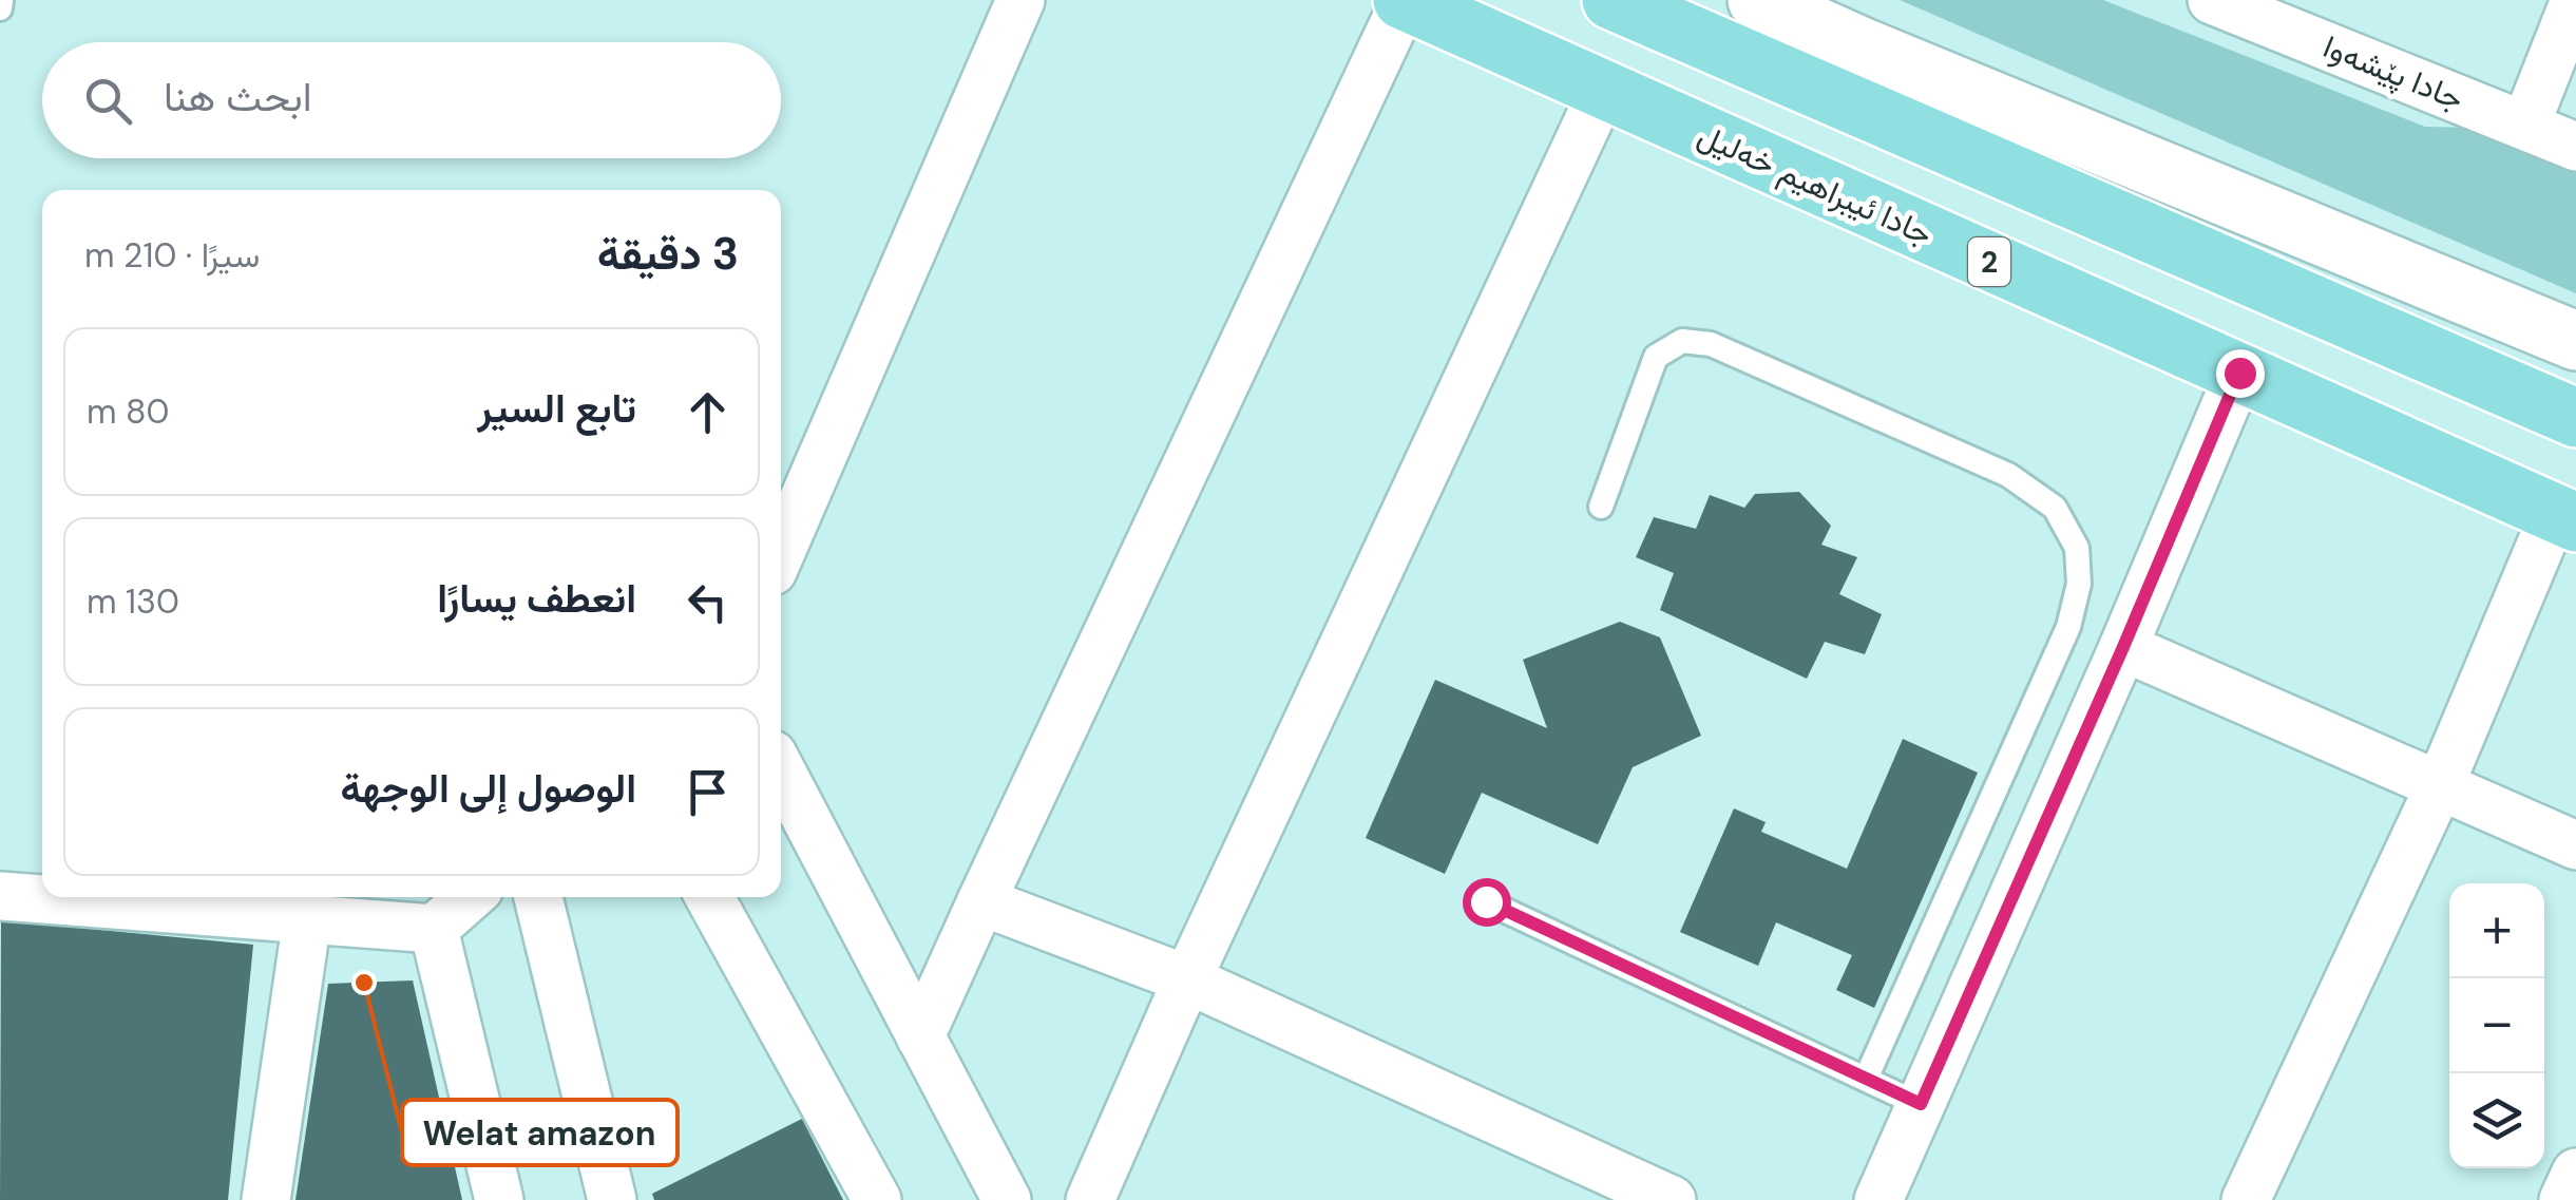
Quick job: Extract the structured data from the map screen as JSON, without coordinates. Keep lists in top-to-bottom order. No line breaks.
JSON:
{"streets":{"highway":["جادا ئیبراهیم خەلیل","2"],"street":["جادا پێشەوا"]},"places":["Welat amazon"],"page":{"search":"ابحث هنا","heading":["3 دقيقة","سيرًا · 210 m"],"list":[["تابع السير","80 m"],["انعطف يسارًا","130 m"],"الوصول إلى الوجهة"],"map_buttons":["+","−"]}}
